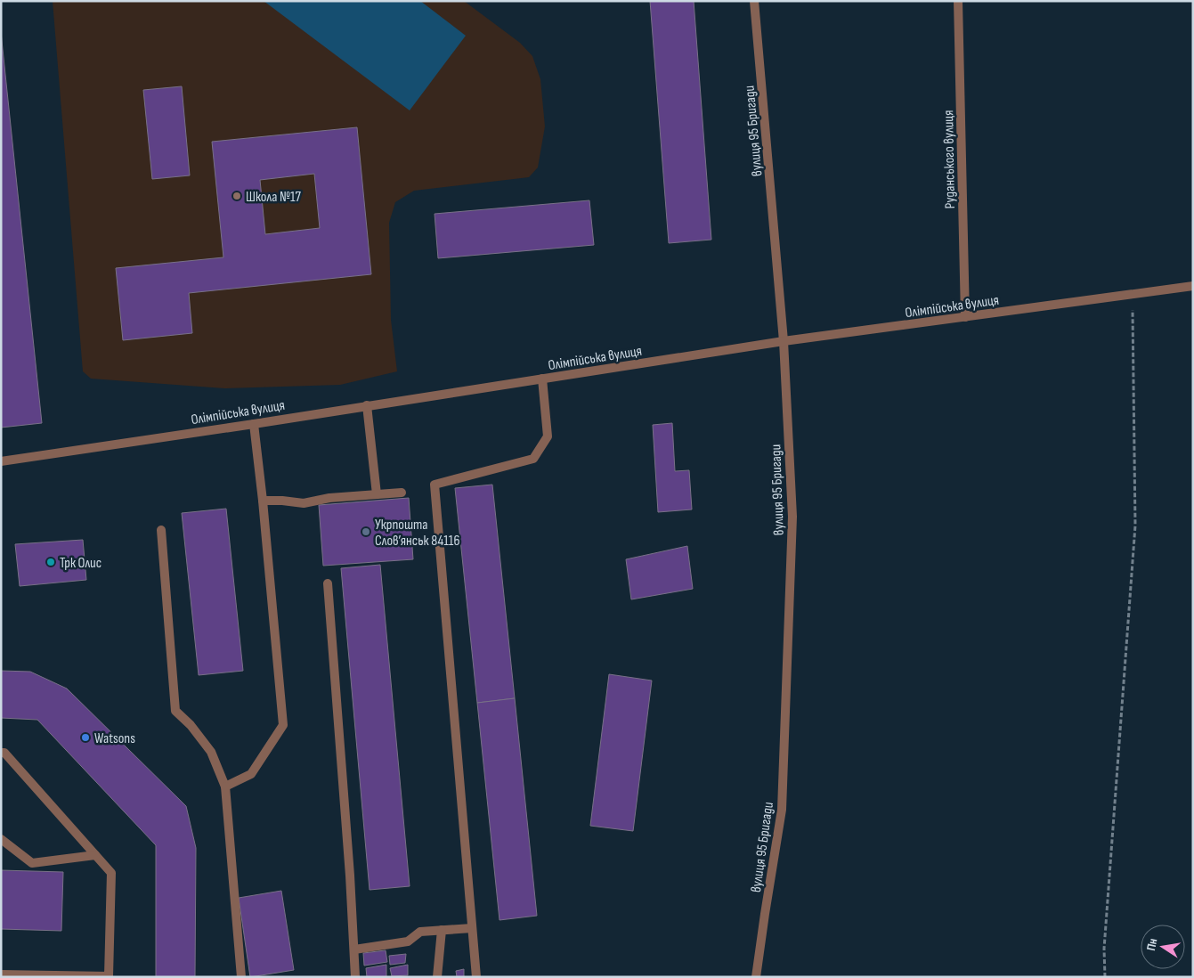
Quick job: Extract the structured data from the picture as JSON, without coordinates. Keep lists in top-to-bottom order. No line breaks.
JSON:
{"streets":{"street":["вулиця 95 Бригади","Руданського вулиця","Олімпійська вулиця"]},"crossings":[["вулиця 95 Бригади","Олімпійська вулиця"],["Руданського вулиця","Олімпійська вулиця"]],"places":["Школа №17","Укрпошта Слов’янськ 84116","Трк Олис","Watsons"],"north":"left"}
